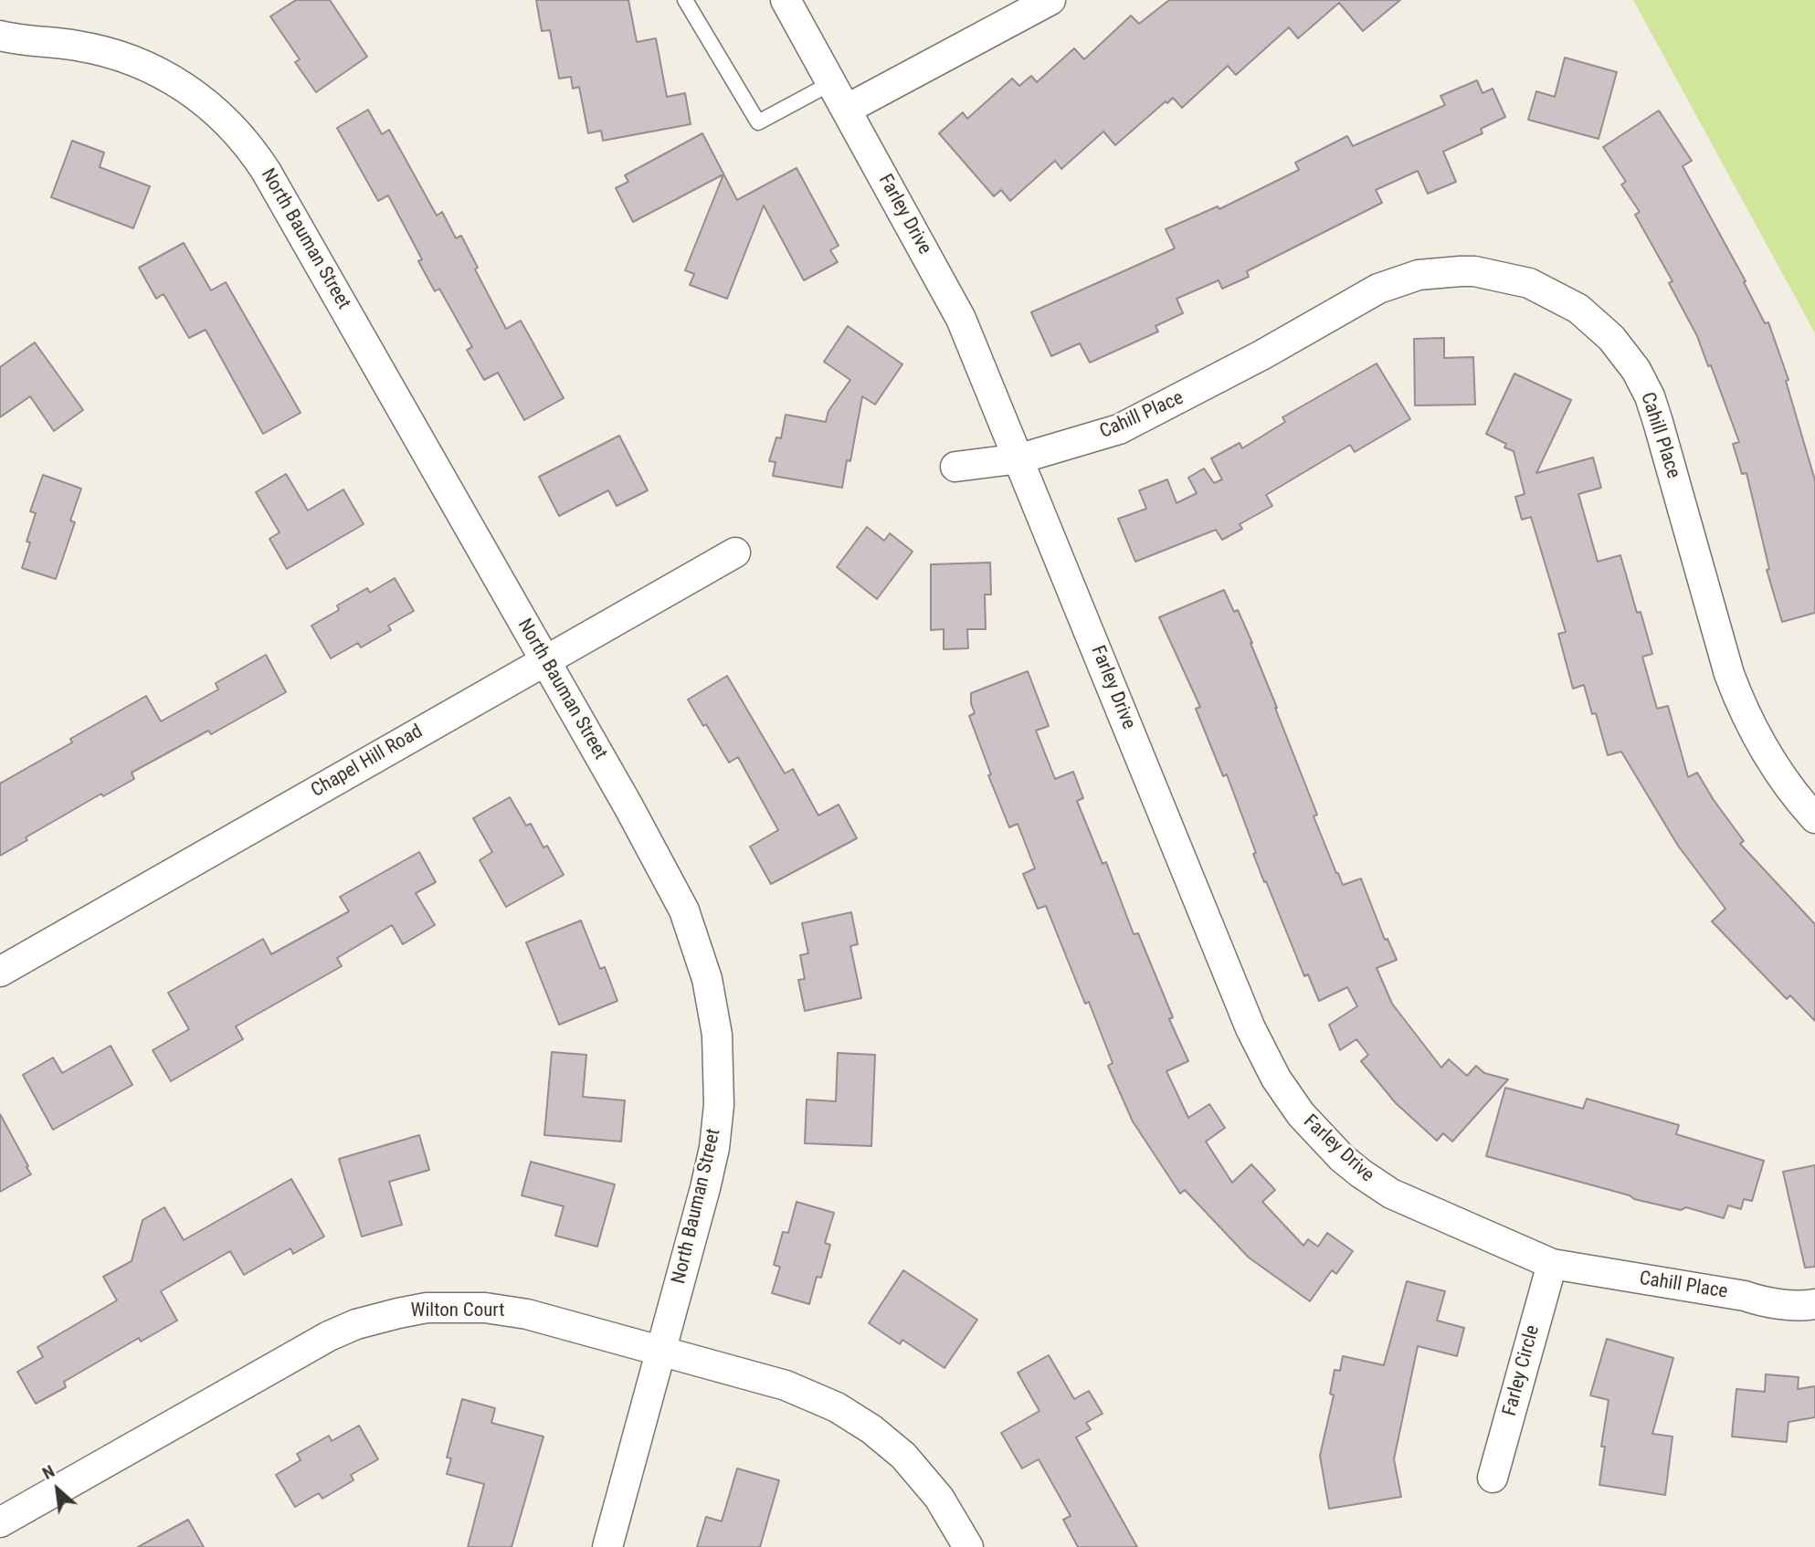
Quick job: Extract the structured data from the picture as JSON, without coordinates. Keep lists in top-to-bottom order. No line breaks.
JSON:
{"streets":{"street":["Farley Drive","North Bauman Street","Cahill Place","Chapel Hill Road","Wilton Court","Farley Circle"]},"crossings":[["Farley Drive","Cahill Place"],["Farley Drive","Farley Circle"],["North Bauman Street","Chapel Hill Road"],["North Bauman Street","Wilton Court"],["Cahill Place","Farley Circle"]],"north":"top left"}
